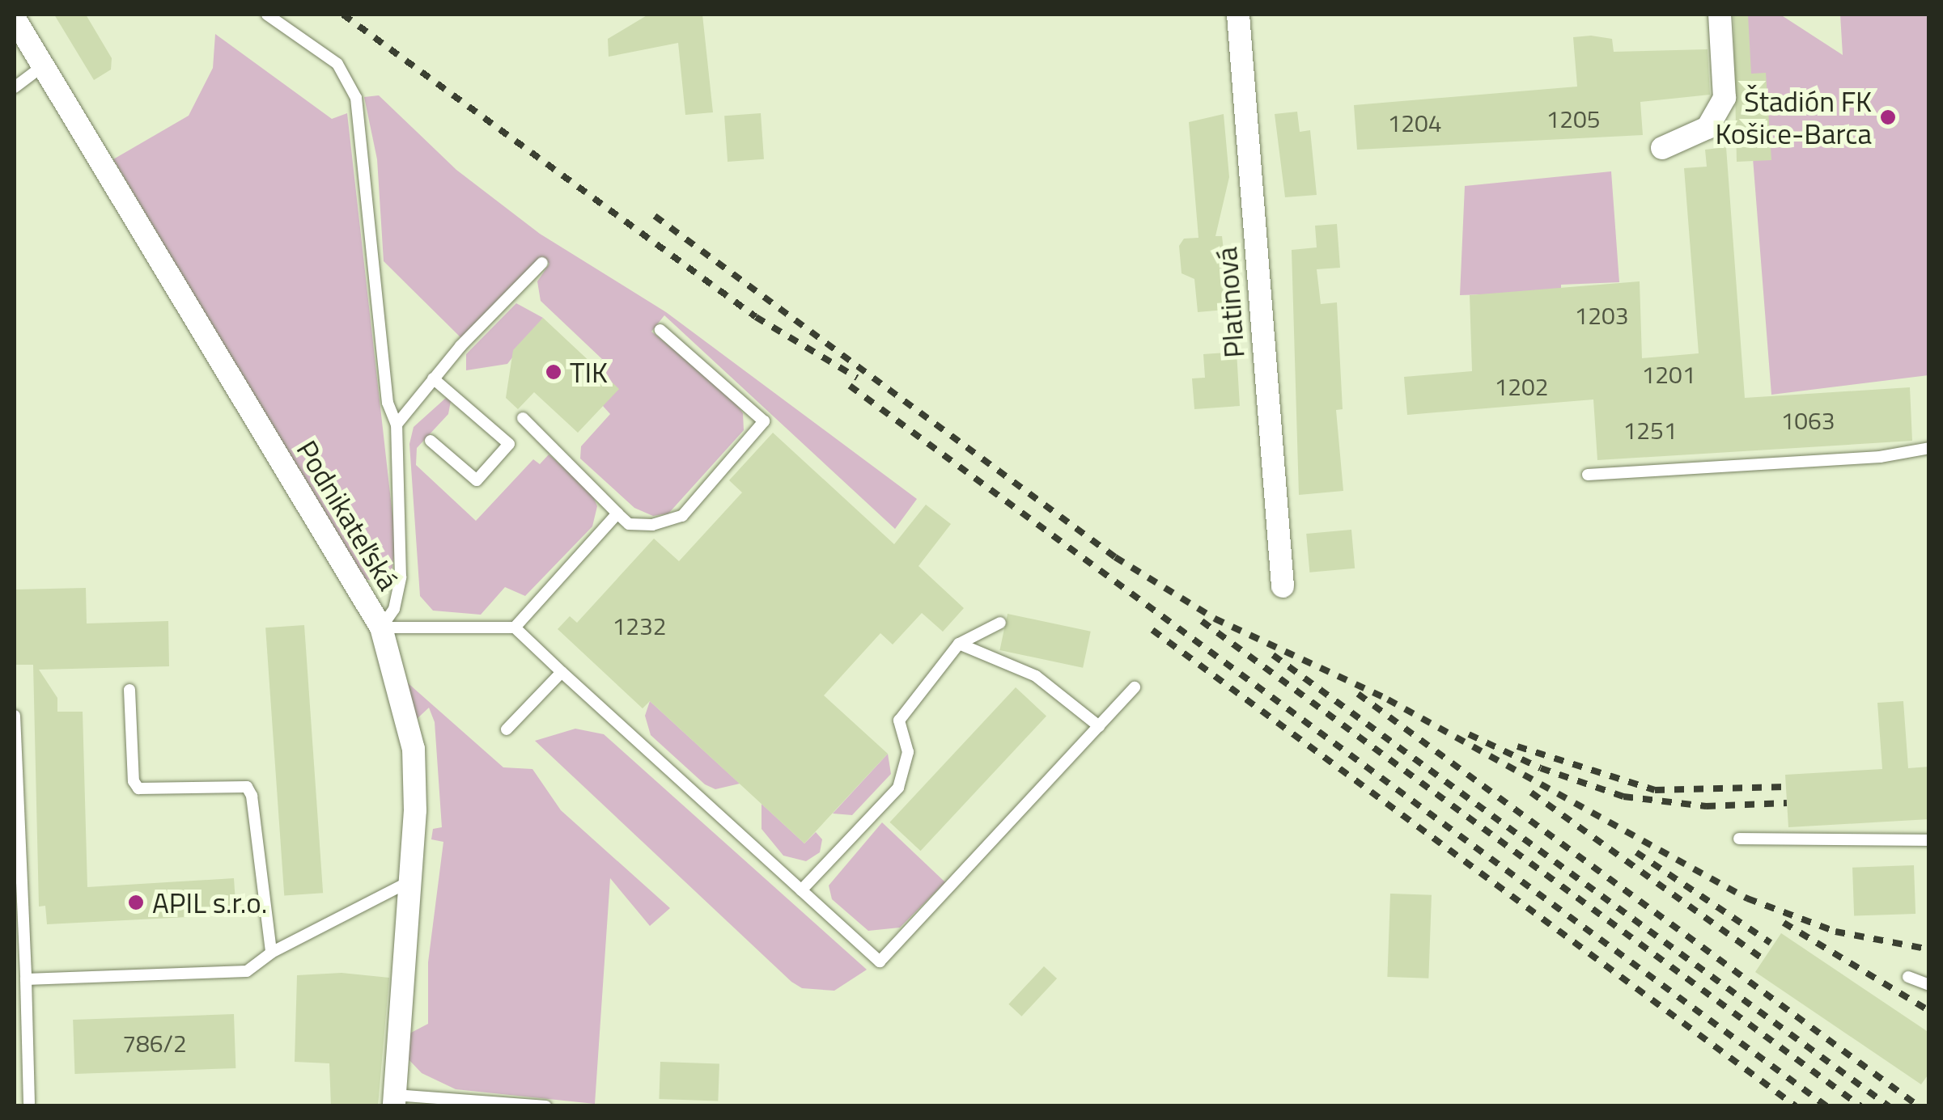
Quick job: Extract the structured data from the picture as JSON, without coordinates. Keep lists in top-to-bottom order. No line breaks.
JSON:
{"streets":{"street":["Platinová","Podnikateľská"]},"places":["Štadión FK Košice-Barca","TIK","APIL s.r.o."],"house_numbers":["1205","1204","1203","1201","1202","1063","1251","1232","786/2"]}
